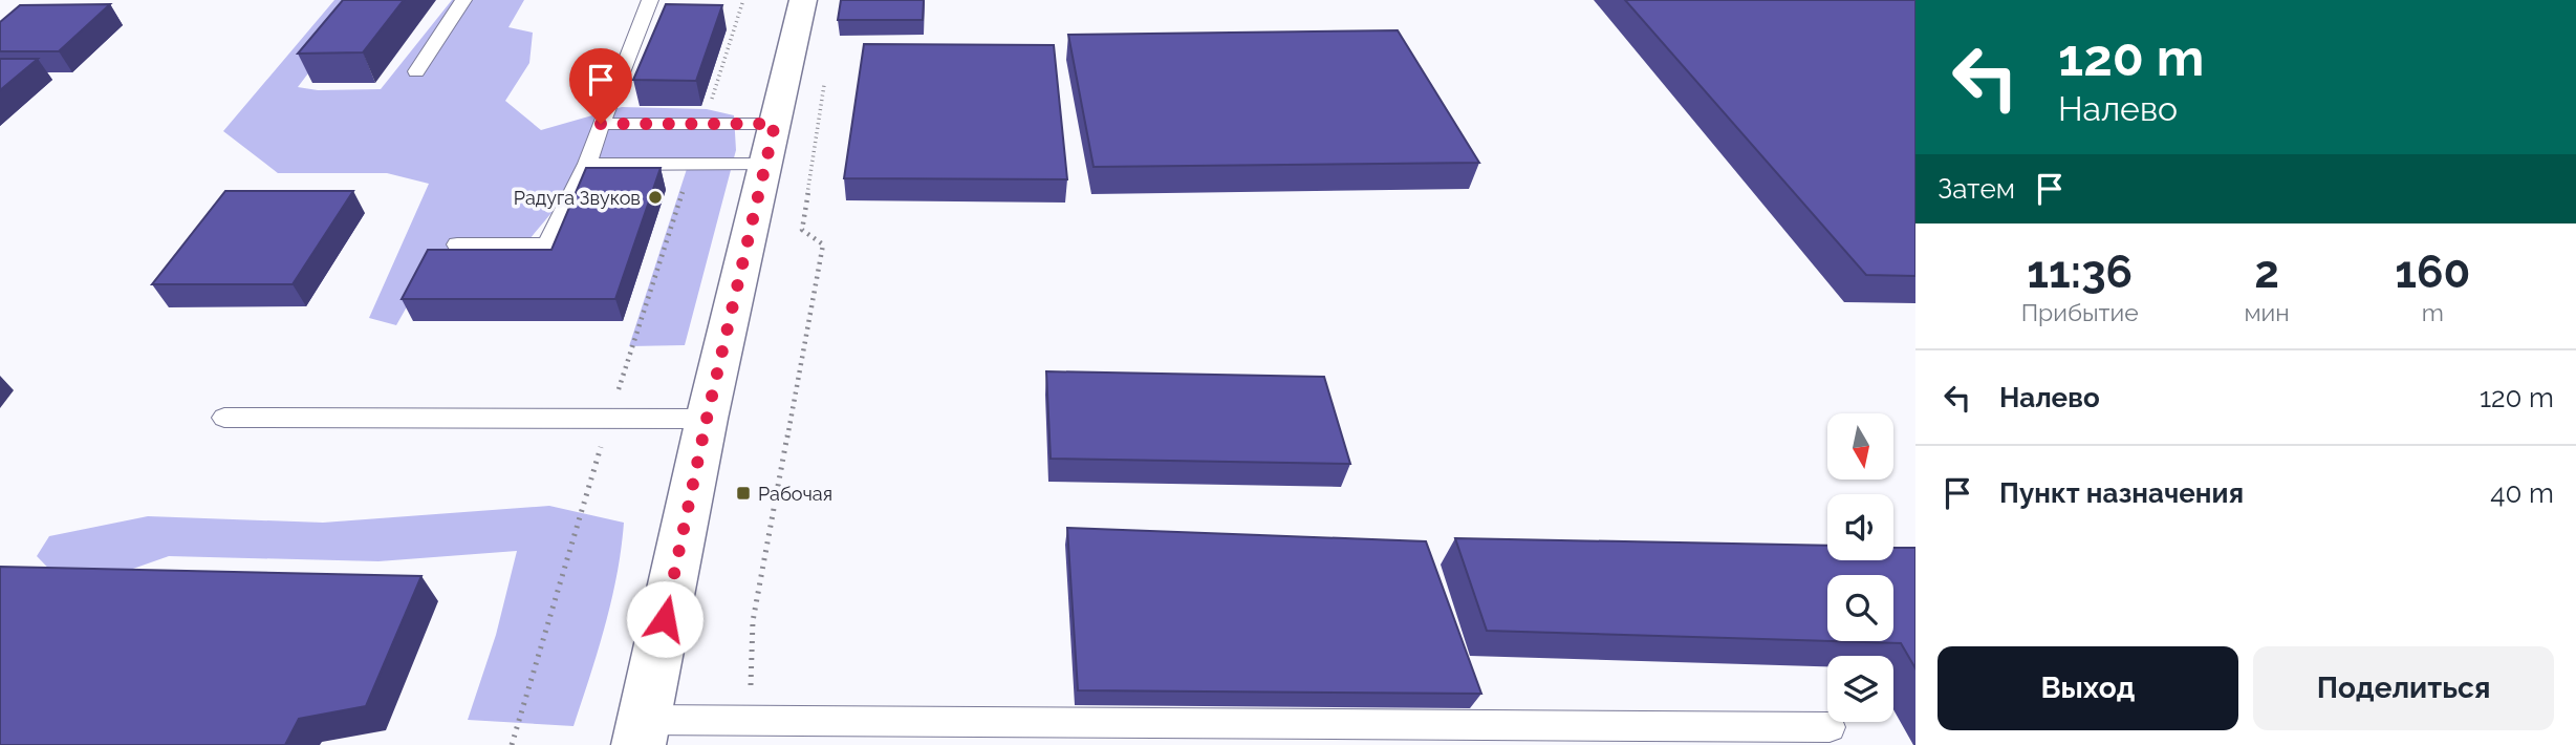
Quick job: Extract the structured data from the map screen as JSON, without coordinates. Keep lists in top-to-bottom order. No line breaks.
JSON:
{"places":{"other":["Радуга Звуков"],"transit":["Рабочая"]},"north":"bottom","page":{"turn":["120 m","Налево"],"then":"Затем","eta":["11:36","Прибытие","2","мин","160","m"],"list":[{"name":"Налево","value":"120 m"},{"name":"Пункт назначения","value":"40 m"}],"buttons":["Выход","Поделиться"]}}
